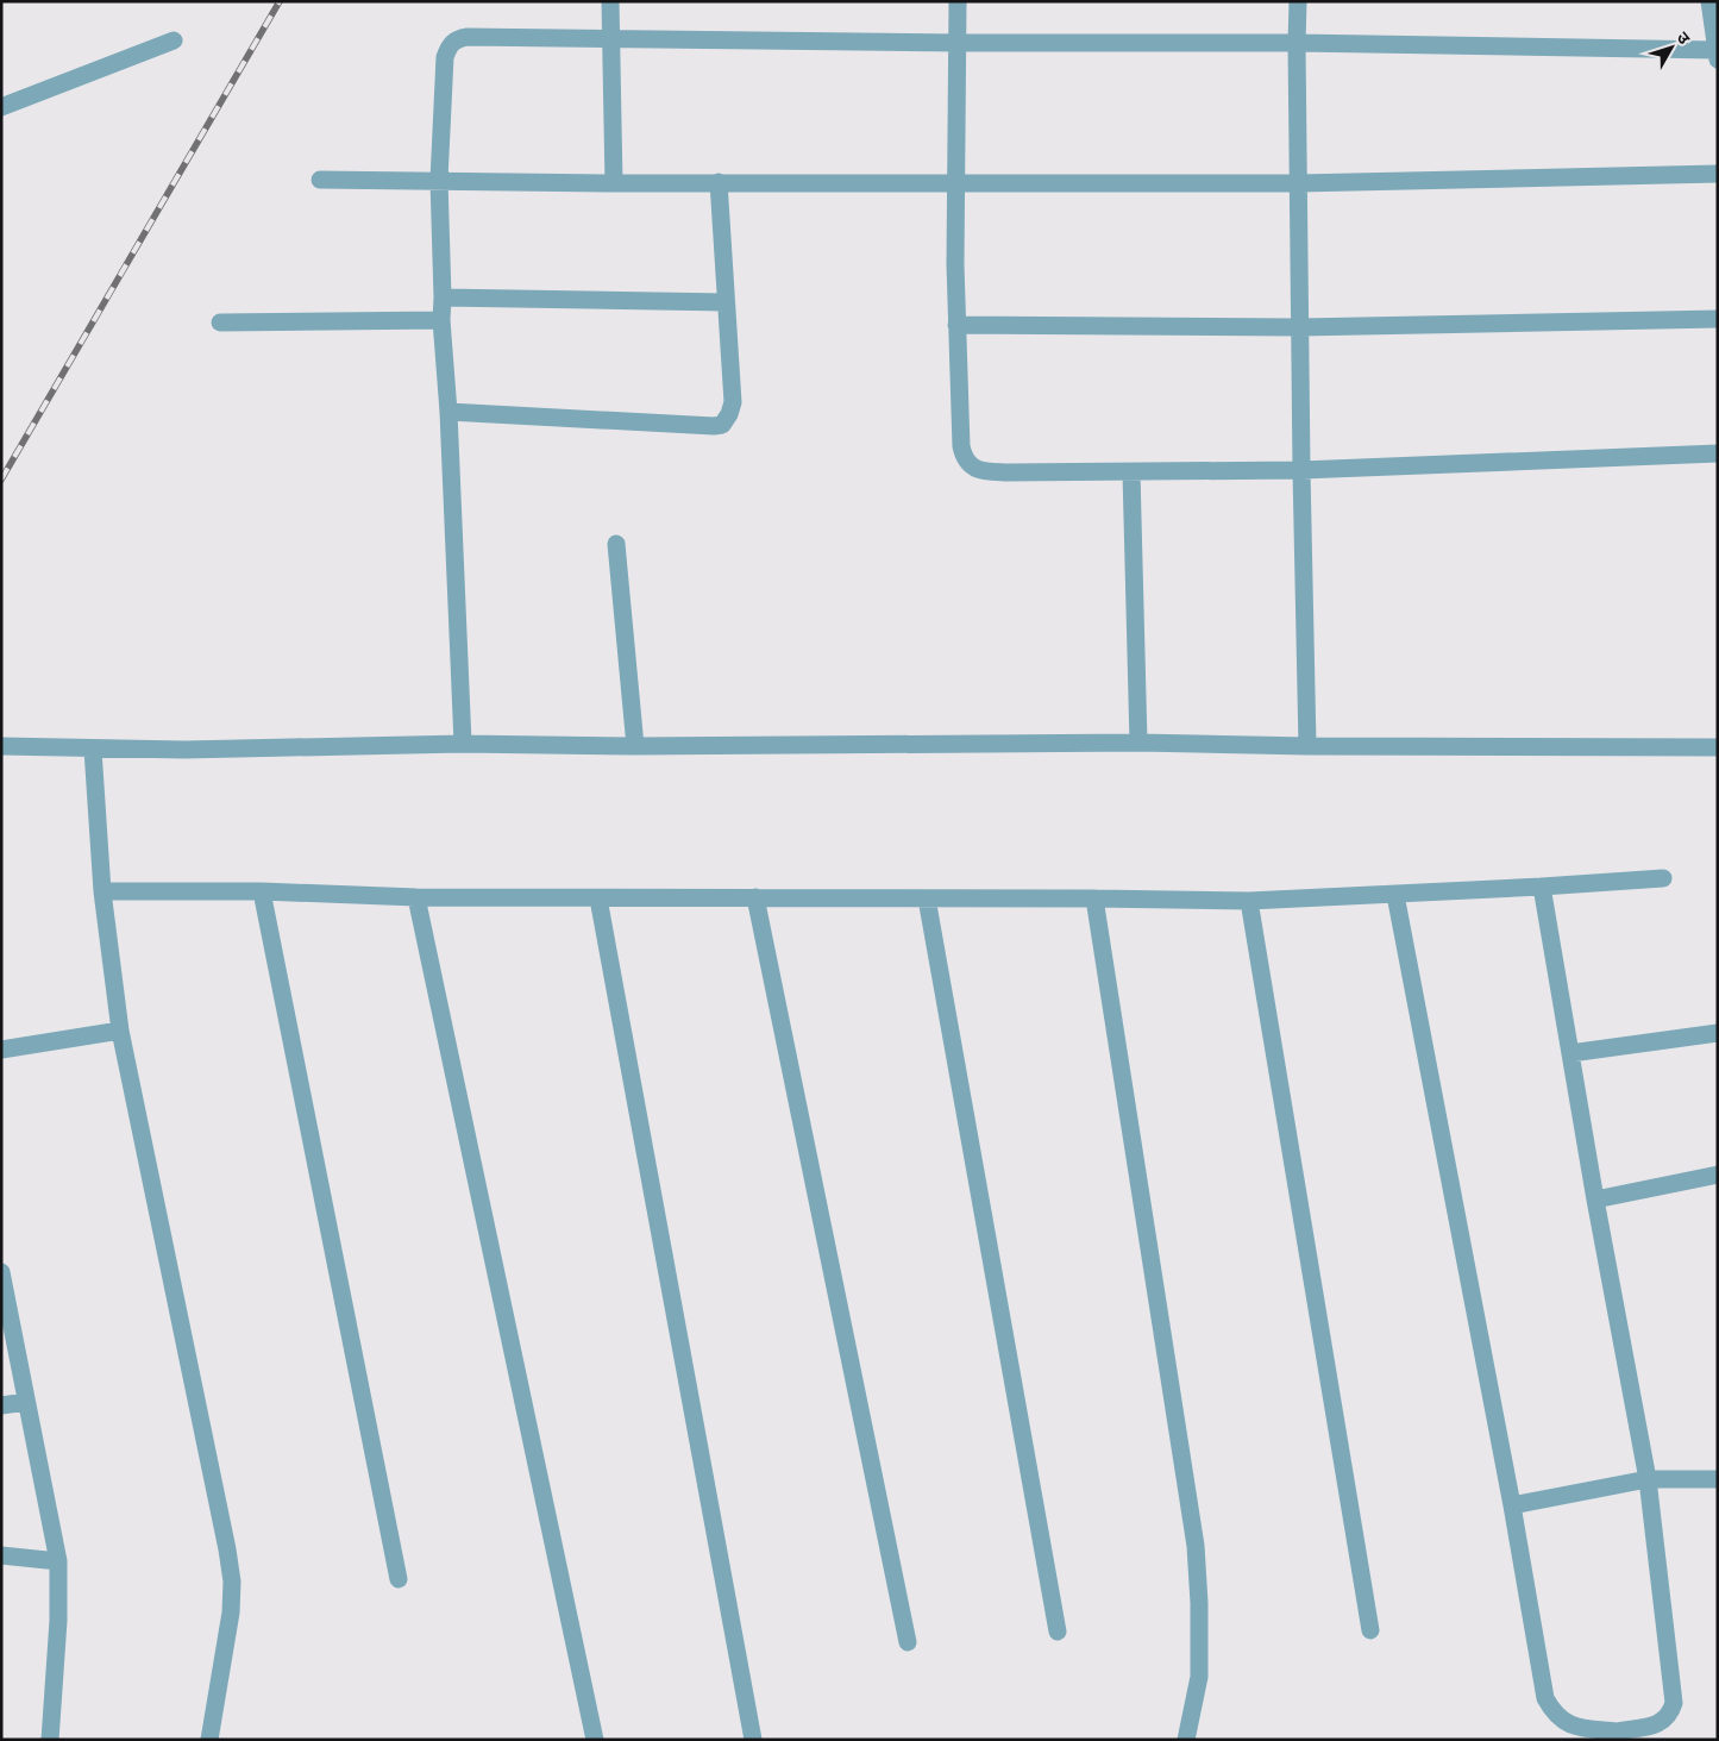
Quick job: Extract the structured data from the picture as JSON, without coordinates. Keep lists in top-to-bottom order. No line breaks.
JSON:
{"north":"top right"}
